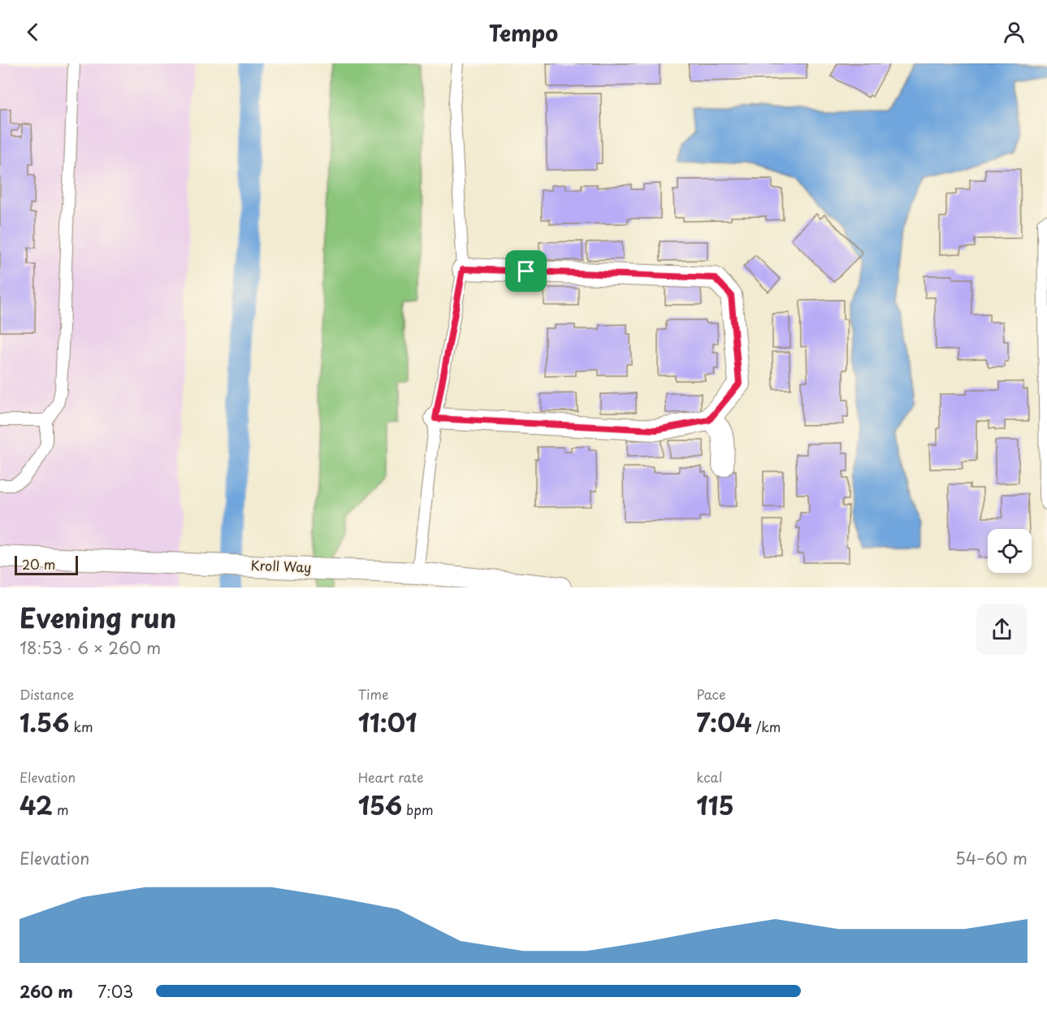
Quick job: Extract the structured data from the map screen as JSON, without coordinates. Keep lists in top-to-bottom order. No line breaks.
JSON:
{"streets":{"street":["Kroll Way"]},"scale_bar":"20 m","page":{"header":"Tempo","scale":"20 m","heading":["Evening run","18:53 · 6 × 260 m"],"stats":[["Distance","1.56 km"],["Time","11:01"],["Pace","7:04 /km"],["Elevation","42 m"],["Heart rate","156 bpm"],["kcal","115"]],"chart":["Elevation","54–60 m"],"list":[{"name":"260 m","note":"7:03"}]}}
